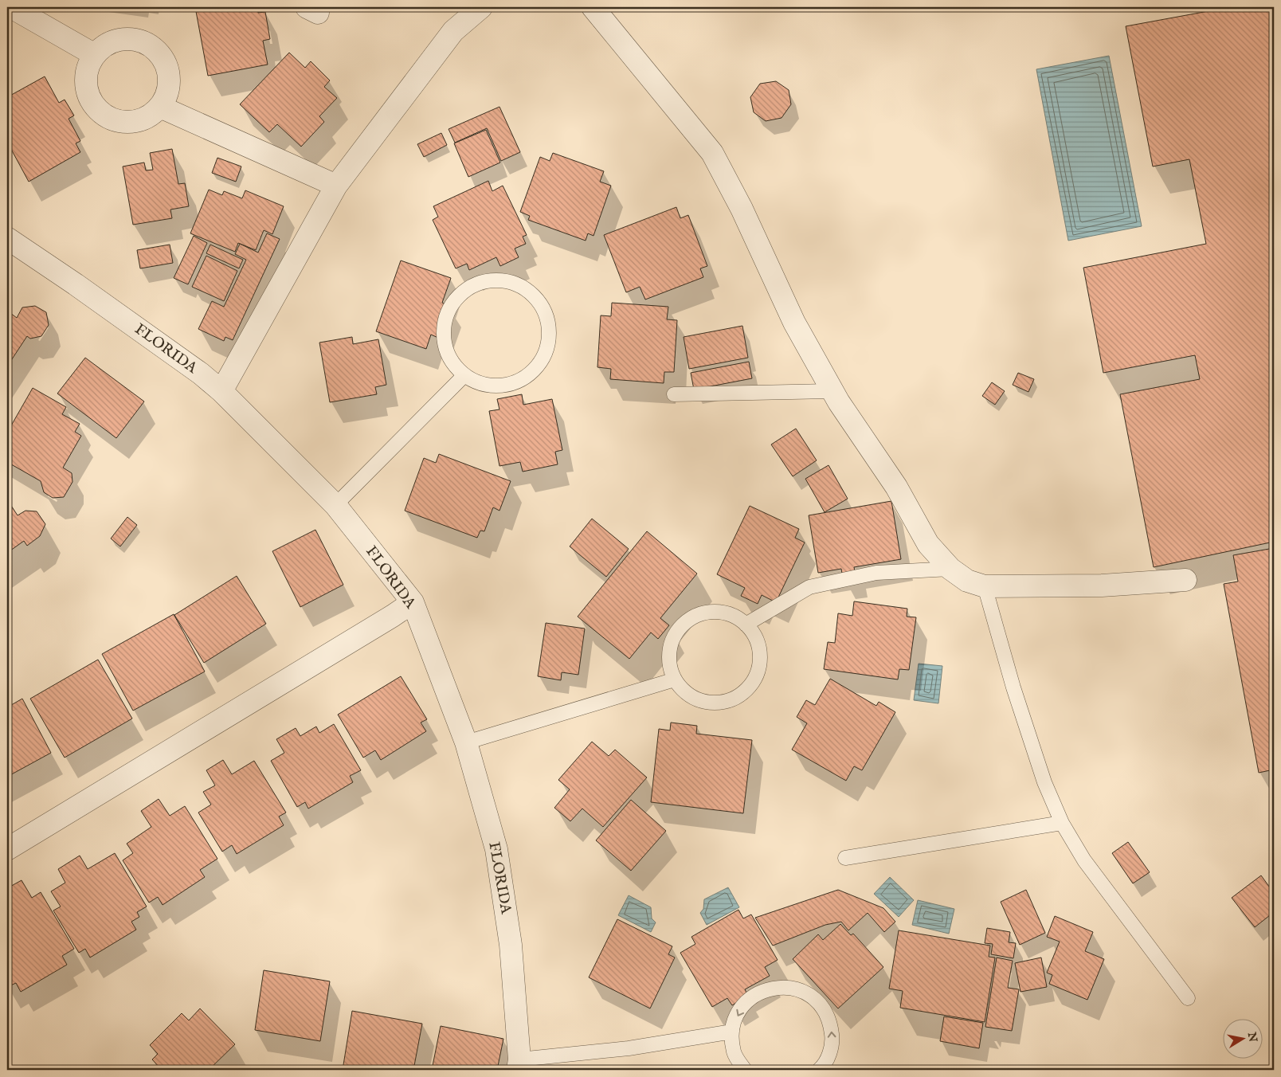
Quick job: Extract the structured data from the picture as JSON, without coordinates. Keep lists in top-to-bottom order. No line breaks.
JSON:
{"streets":{"street":["FLORIDA"]},"north":"right"}
